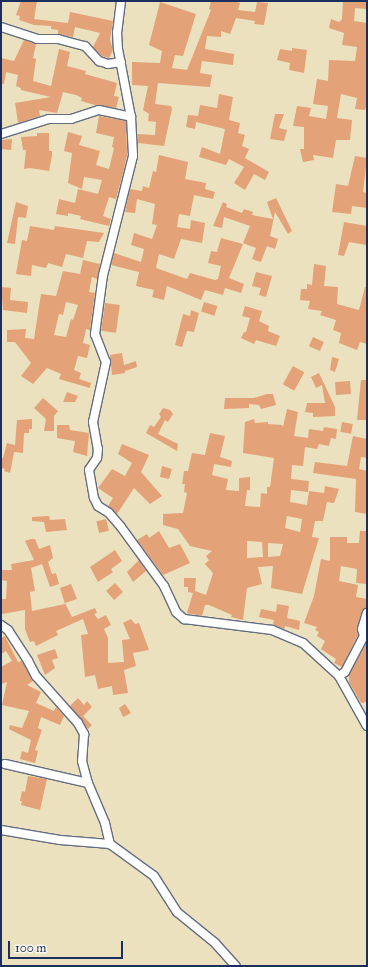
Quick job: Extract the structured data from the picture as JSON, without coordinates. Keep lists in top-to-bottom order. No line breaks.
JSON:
{"scale_bar":"100 m"}
